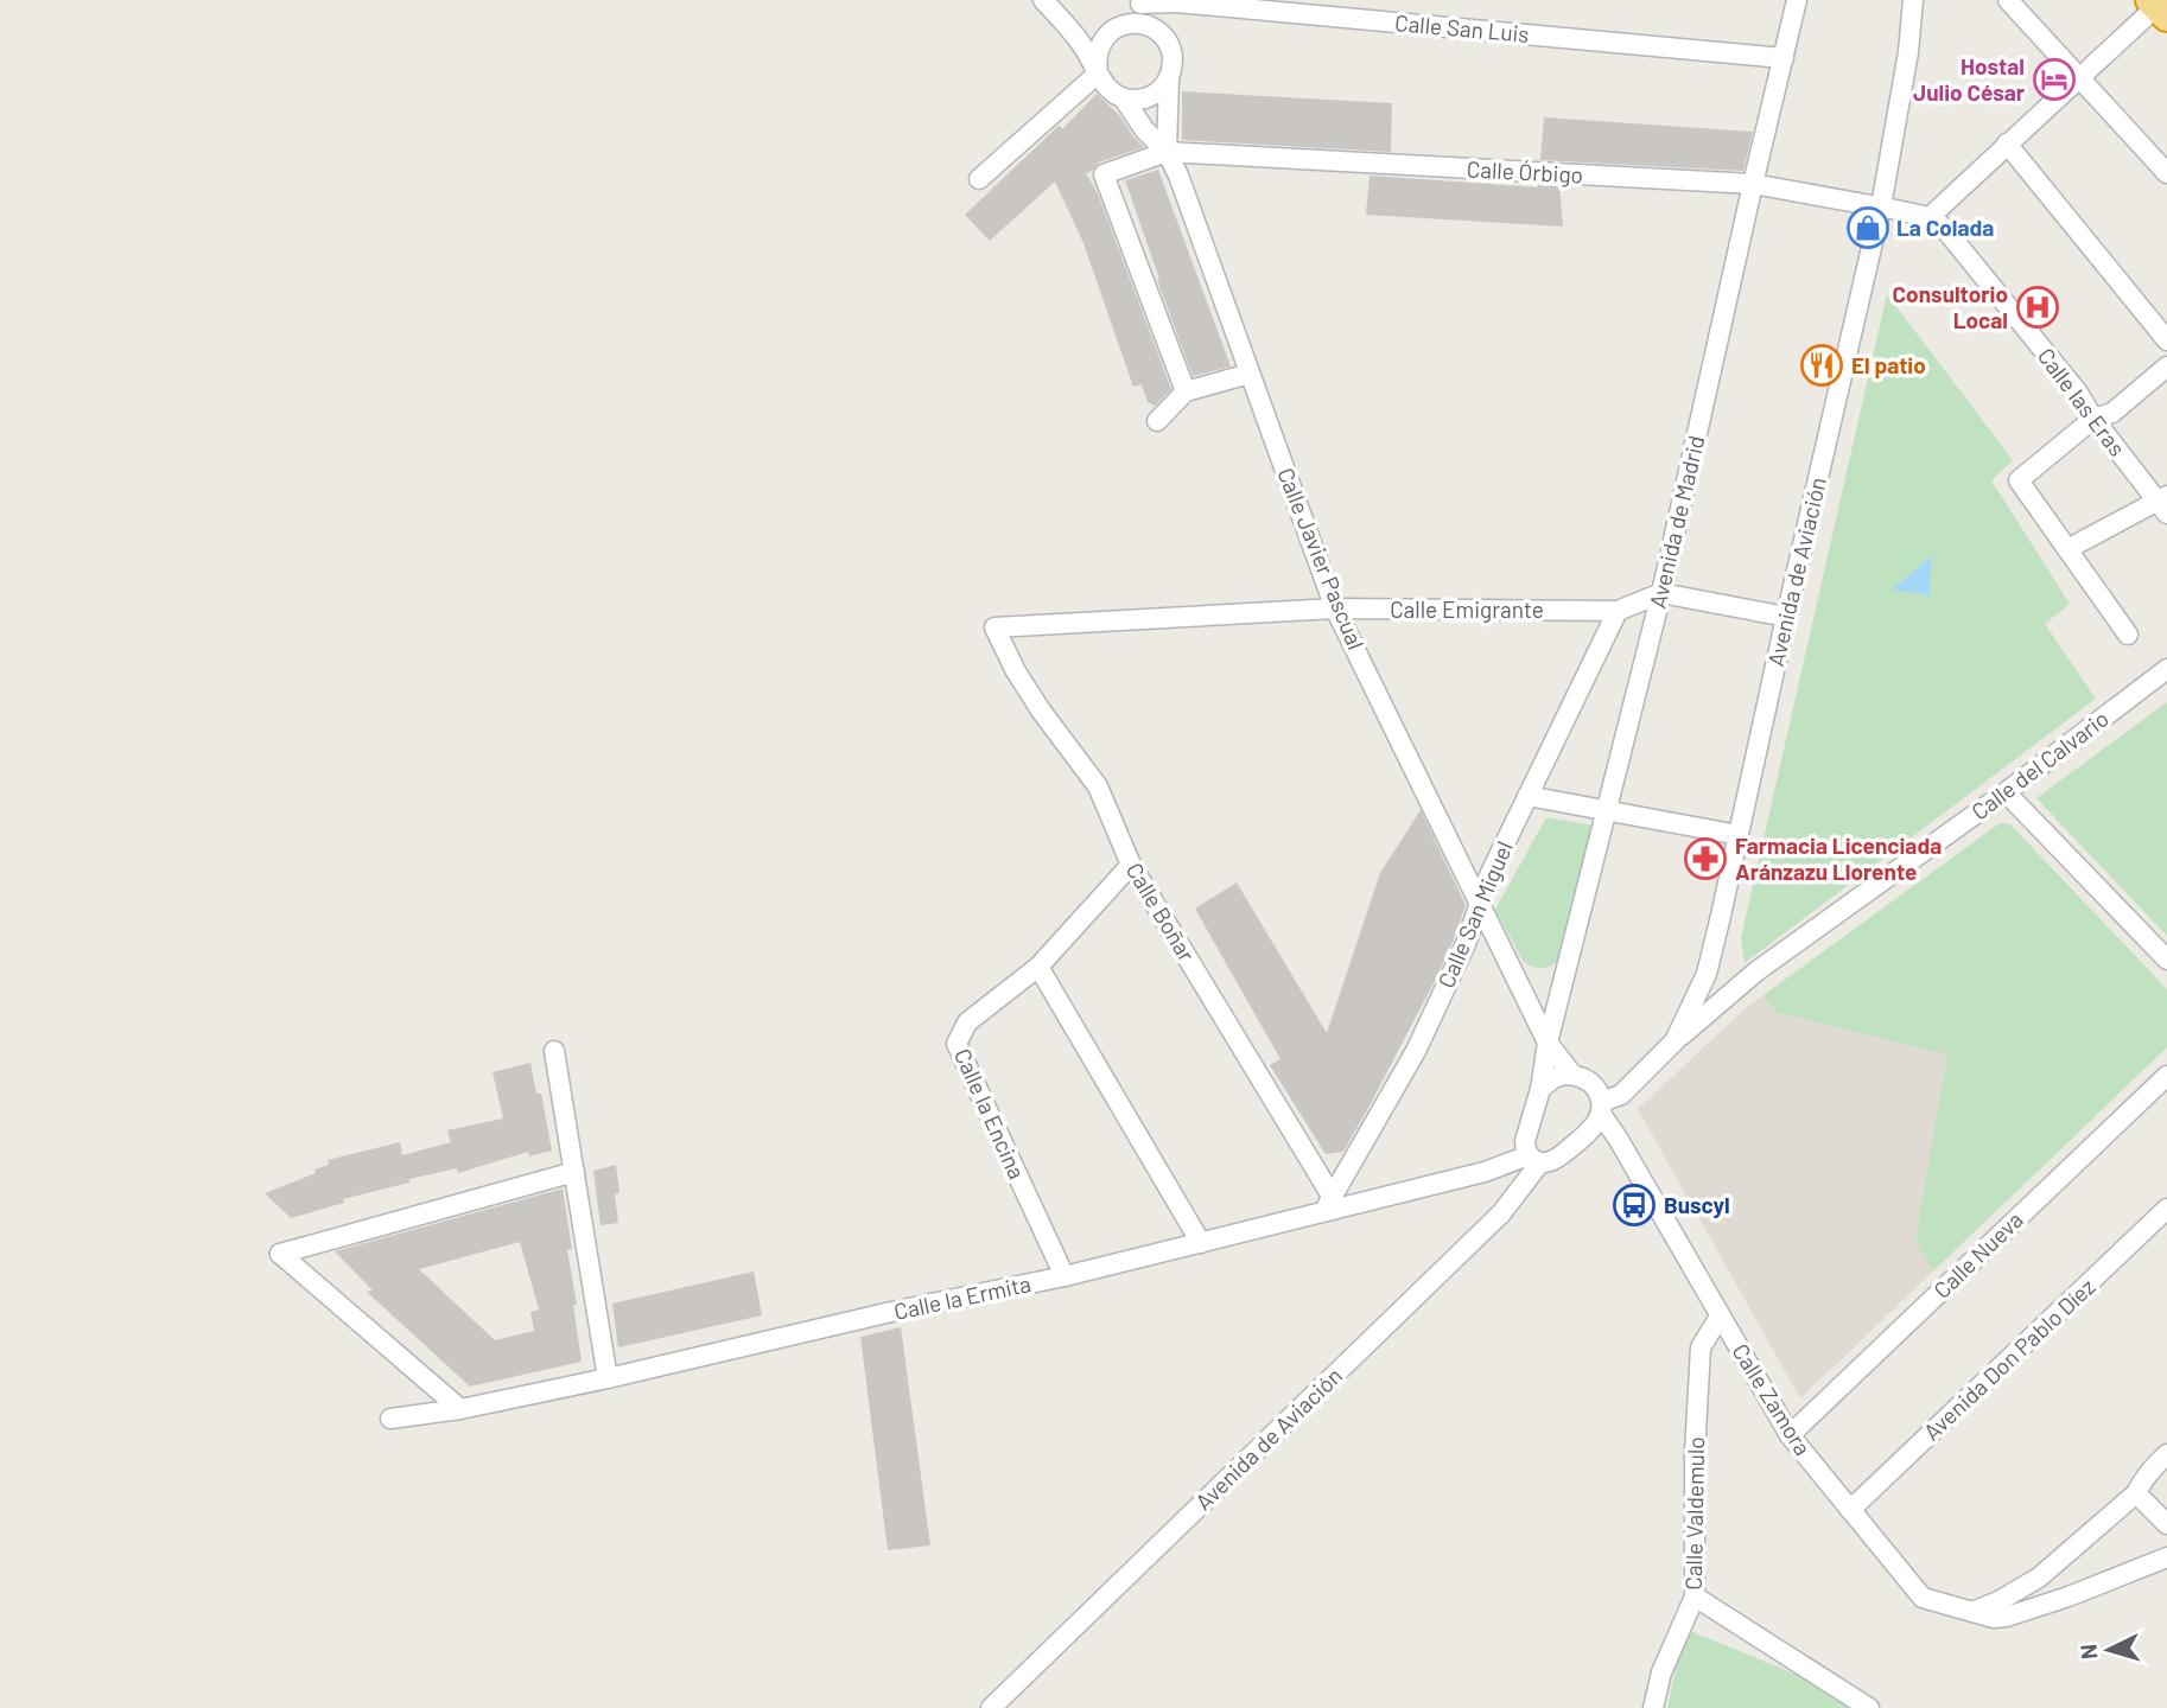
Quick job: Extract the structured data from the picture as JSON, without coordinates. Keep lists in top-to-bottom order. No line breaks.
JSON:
{"streets":{"street":["Calle San Luis","Calle Órbigo","Calle las Eras","Avenida de Madrid","Calle Javier Pascual","Avenida de Aviación","Calle Emigrante","Calle del Calvario","Calle Boñar","Calle San Miguel","Calle la Encina","Calle Nueva","Calle la Ermita","Avenida Don Pablo Díez","Calle Zamora","Calle Valdemulo"]},"crossings":[["Calle San Luis","Avenida de Madrid"],["Calle Órbigo","Avenida de Madrid"],["Calle Órbigo","Calle Javier Pascual"],["Calle Órbigo","Avenida de Aviación"],["Avenida de Madrid","Calle Javier Pascual"],["Avenida de Madrid","Calle Emigrante"],["Calle Javier Pascual","Avenida de Aviación"],["Calle Javier Pascual","Calle Emigrante"],["Calle Javier Pascual","Calle San Miguel"],["Calle Javier Pascual","Calle la Ermita"],["Calle Javier Pascual","Calle Zamora"],["Avenida de Aviación","Calle del Calvario"],["Avenida de Aviación","Calle la Ermita"],["Avenida de Aviación","Calle Zamora"],["Calle Emigrante","Calle Boñar"],["Calle Emigrante","Calle San Miguel"],["Calle Boñar","Calle San Miguel"],["Calle Boñar","Calle la Encina"],["Calle Boñar","Calle la Ermita"],["Calle San Miguel","Calle la Ermita"],["Calle la Encina","Calle la Ermita"],["Calle Nueva","Calle Zamora"],["Calle la Ermita","Calle Zamora"],["Avenida Don Pablo Díez","Calle Zamora"],["Calle Zamora","Calle Valdemulo"]],"places":{"hotel":["Hostal Julio César"],"shop":["La Colada"],"hospital":["Consultorio Local"],"restaurant":["El patio"],"pharmacy":["Farmacia Licenciada Aránzazu Llorente"],"bus stop":["Buscyl"]},"north":"left"}
